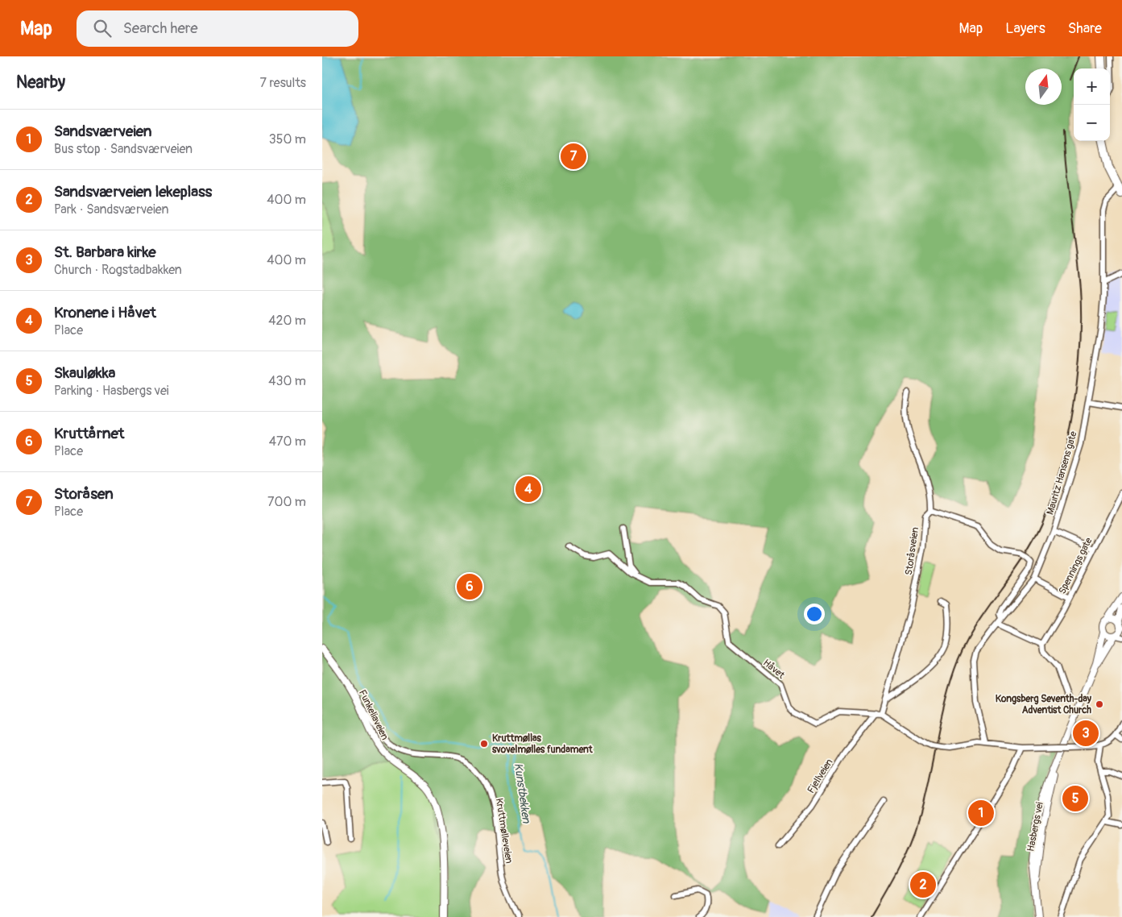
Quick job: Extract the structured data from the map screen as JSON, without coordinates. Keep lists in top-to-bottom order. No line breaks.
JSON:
{"streets":{"street":["Mauritz Hansens gate","Storåsveien","Spennings gate","Håvet","Funkeliaveien","Fjellveien","Hasbergs vei","Kruttmølleveien"]},"crossings":[["Storåsveien","Håvet"],["Storåsveien","Fjellveien"],["Håvet","Fjellveien"],["Funkeliaveien","Kruttmølleveien"]],"water":["Kunstbekken"],"places":["Kongsberg Seventh-day Adventist Church","Kruttmøllas svovelmølles fundament"],"north":"top","page":{"header":"Map","search":"Search here","nav":["Map","Layers","Share"],"heading":["Nearby","7 results"],"map_buttons":["+","−"],"list":[{"mark":"1","name":"Sandsværveien","note":"Bus stop · Sandsværveien","value":"350 m"},{"mark":"2","name":"Sandsværveien lekeplass","note":"Park · Sandsværveien","value":"400 m"},{"mark":"3","name":"St. Barbara kirke","note":"Church · Rogstadbakken","value":"400 m"},{"mark":"4","name":"Kronene i Håvet","note":"Place","value":"420 m"},{"mark":"5","name":"Skauløkka","note":"Parking · Hasbergs vei","value":"430 m"},{"mark":"6","name":"Kruttårnet","note":"Place","value":"470 m"},{"mark":"7","name":"Storåsen","note":"Place","value":"700 m"}],"pins":["7","4","6","3","5","1","2"]}}
